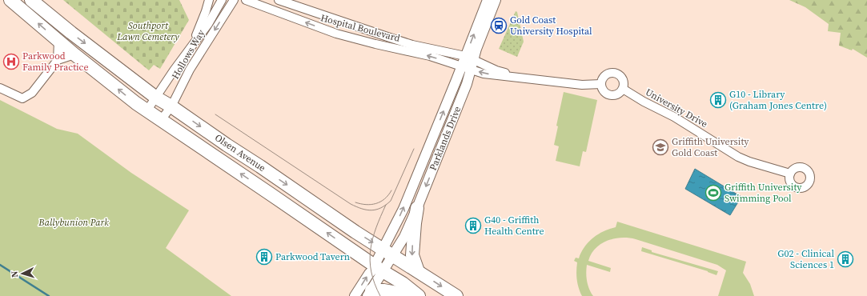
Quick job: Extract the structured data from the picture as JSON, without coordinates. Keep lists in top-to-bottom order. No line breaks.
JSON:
{"streets":{"main road":["Olsen Avenue"],"street":["Hospital Boulevard","Hollows Way","University Drive","Parklands Drive"]},"crossings":[["Hospital Boulevard","Parklands Drive"],["Hollows Way","Olsen Avenue"],["Parklands Drive","Olsen Avenue"]],"parks":["Southport Lawn Cemetery","Ballybunion Park"],"places":{"station":["Gold Coast University Hospital"],"hospital":["Parkwood Family Practice"],"building":["G10 - Library (Graham Jones Centre)","G40 - Griffith Health Centre","Parkwood Tavern","G02 - Clinical Sciences 1"],"school or university":["Griffith University Gold Coast"],"sports":["Griffith University Swimming Pool"]},"north":"left"}
